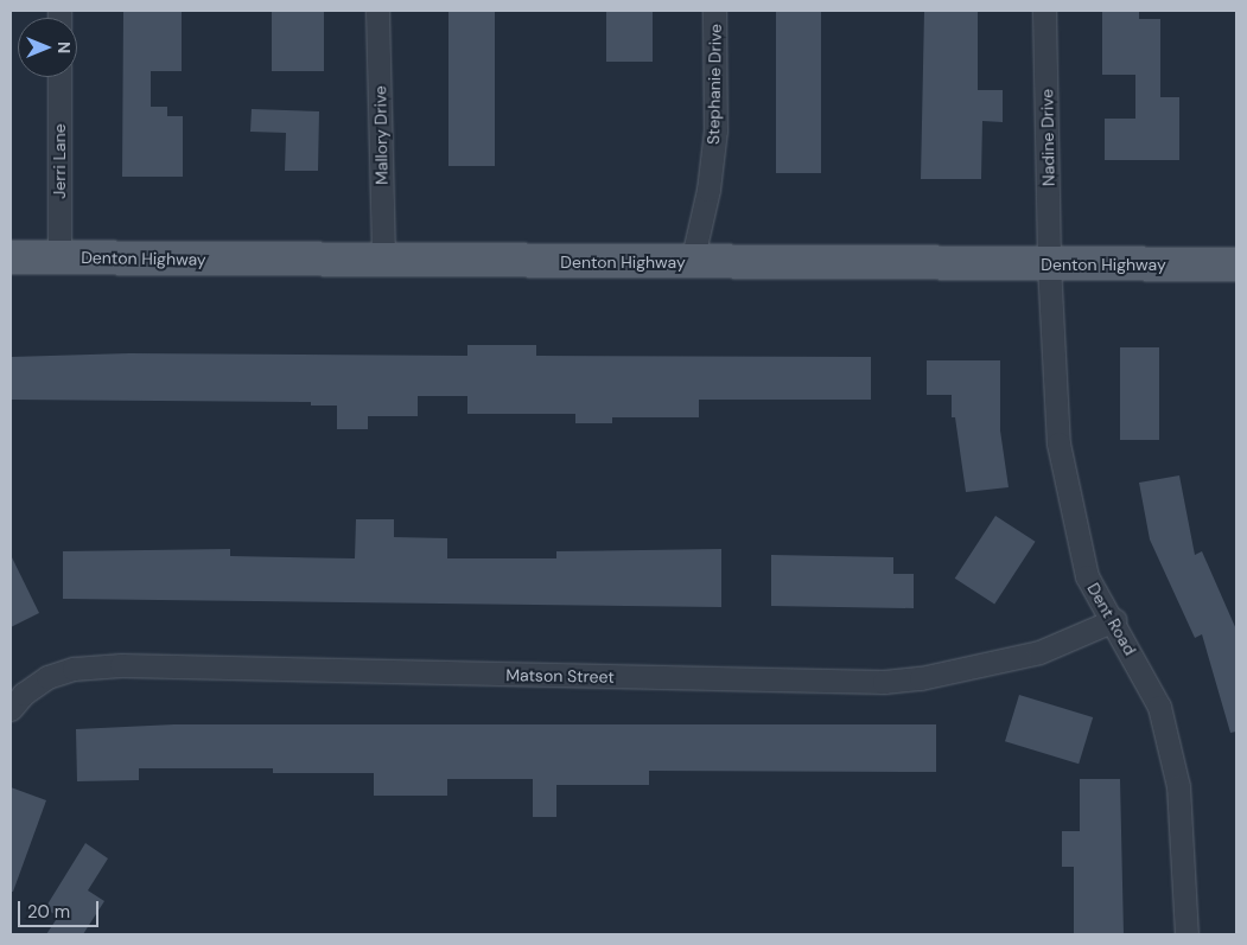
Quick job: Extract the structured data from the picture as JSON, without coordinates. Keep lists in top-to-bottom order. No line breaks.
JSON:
{"streets":{"main road":["Denton Highway"],"street":["Stephanie Drive","Mallory Drive","Nadine Drive","Jerri Lane","Dent Road","Matson Street"]},"crossings":[["Stephanie Drive","Denton Highway"],["Mallory Drive","Denton Highway"],["Nadine Drive","Denton Highway"],["Nadine Drive","Dent Road"],["Jerri Lane","Denton Highway"],["Denton Highway","Dent Road"],["Dent Road","Matson Street"]],"scale_bar":"20 m","north":"right"}
